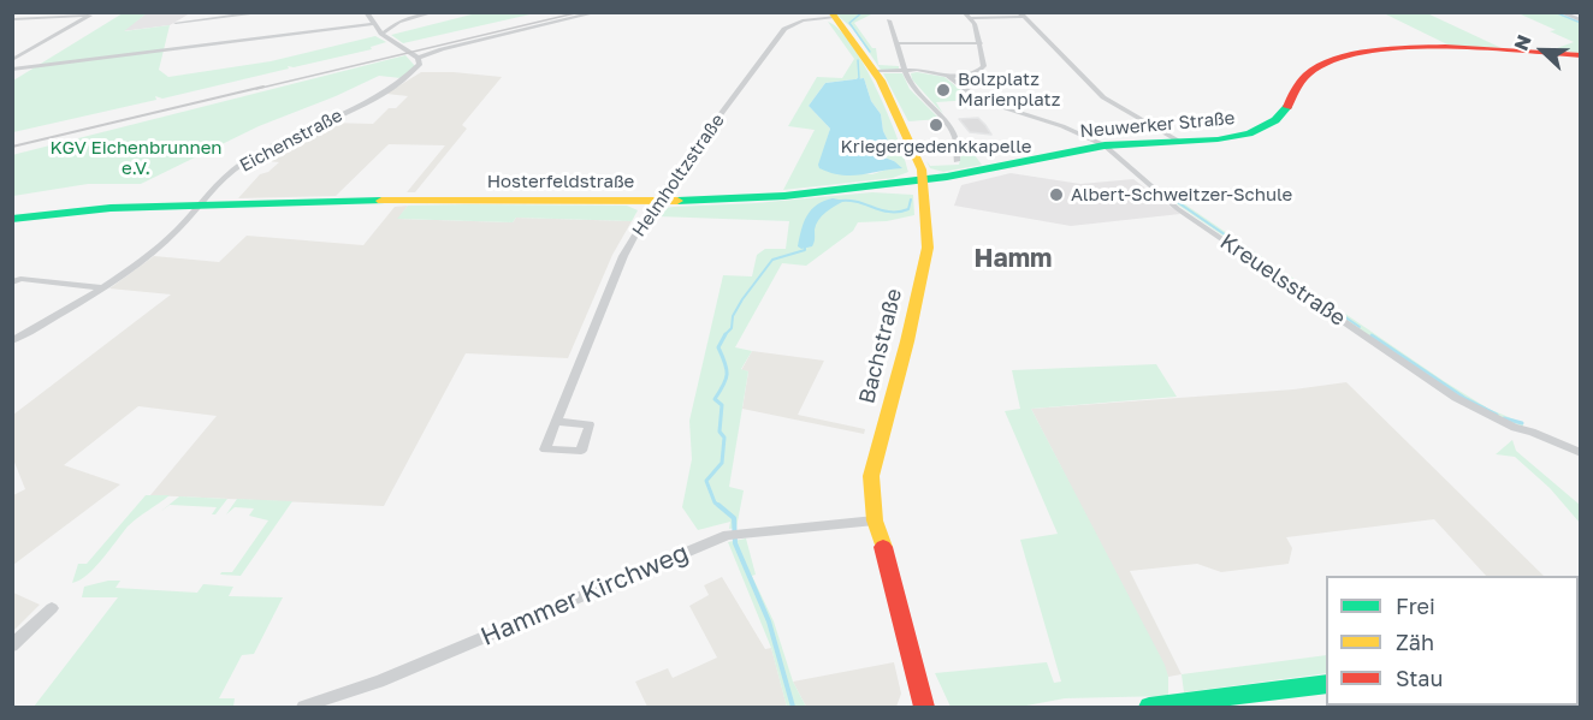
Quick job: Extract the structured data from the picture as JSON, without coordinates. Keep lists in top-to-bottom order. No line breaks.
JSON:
{"streets":{"street":["Neuwerker Straße","Eichenstraße","Helmholtzstraße","Hosterfeldstraße","Kreuelsstraße","Bachstraße","Hammer Kirchweg"]},"crossings":[["Neuwerker Straße","Hosterfeldstraße"],["Neuwerker Straße","Kreuelsstraße"],["Neuwerker Straße","Bachstraße"],["Eichenstraße","Hosterfeldstraße"],["Helmholtzstraße","Hosterfeldstraße"],["Helmholtzstraße","Bachstraße"],["Hosterfeldstraße","Bachstraße"],["Bachstraße","Hammer Kirchweg"]],"districts":["Hamm"],"parks":["KGV Eichenbrunnen e.V."],"places":["Bolzplatz Marienplatz","Kriegergedenkkapelle","Albert-Schweitzer-Schule"],"legend":["Frei","Zäh","Stau"],"north":"left"}
